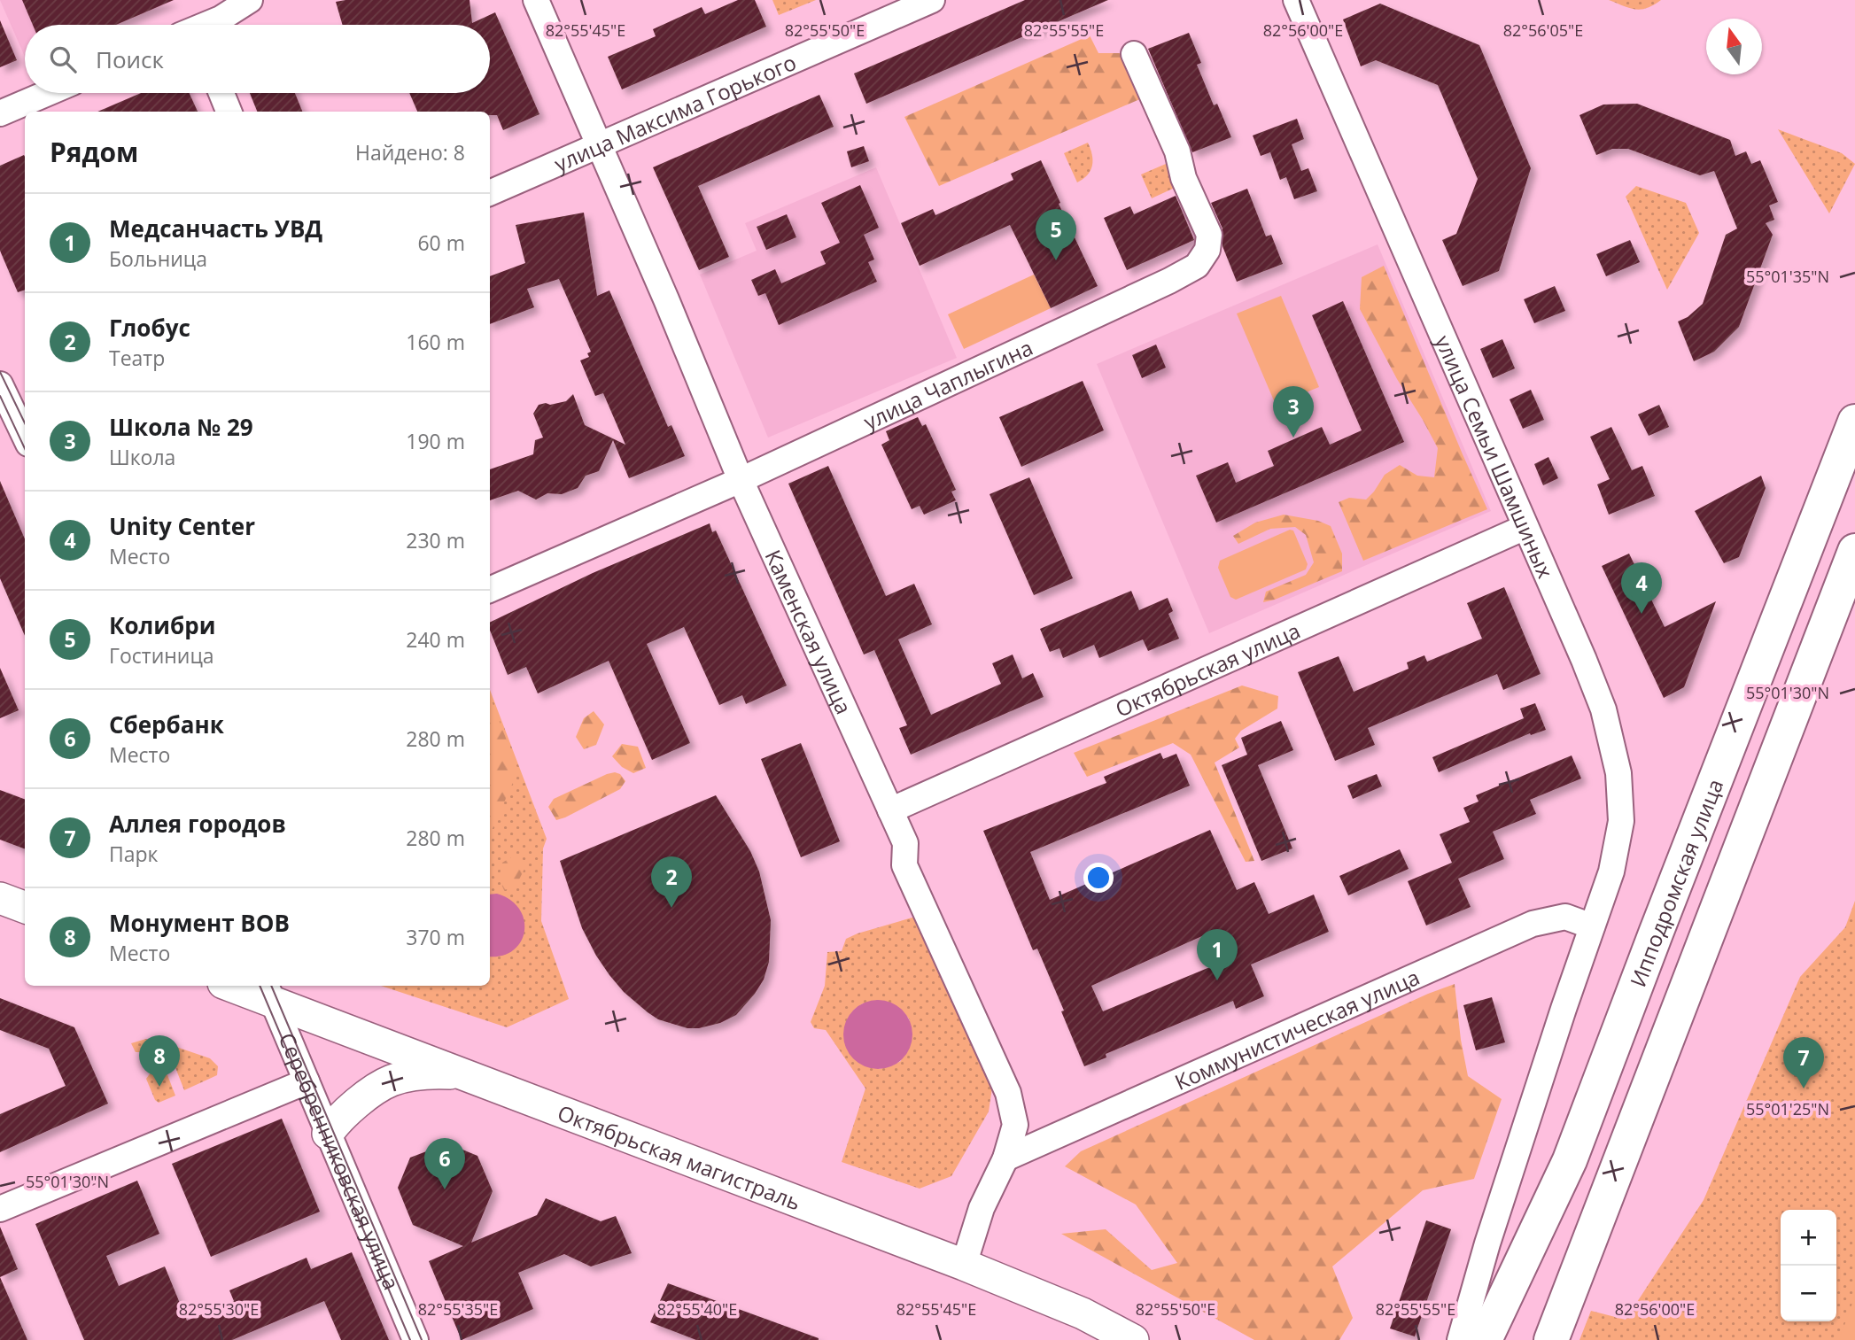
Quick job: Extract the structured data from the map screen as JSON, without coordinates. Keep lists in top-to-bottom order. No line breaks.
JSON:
{"streets":{"highway":["Ипподромская улица"],"main road":["Октябрьская магистраль"],"street":["улица Максима Горького","улица Чаплыгина","улица Семьи Шамшиных","Каменская улица","Октябрьская улица","Коммунистическая улица","Серебренниковская улица"]},"crossings":[["улица Максима Горького","Каменская улица"],["улица Чаплыгина","Каменская улица"],["улица Семьи Шамшиных","Октябрьская улица"],["улица Семьи Шамшиных","Коммунистическая улица"],["Каменская улица","Октябрьская улица"],["Каменская улица","Коммунистическая улица"],["Каменская улица","Октябрьская магистраль"],["Октябрьская магистраль","Серебренниковская улица"]],"north":"top","page":{"search":"Поиск","heading":["Рядом","Найдено: 8"],"list":[{"mark":"1","name":"Медсанчасть УВД","note":"Больница","value":"60 m"},{"mark":"2","name":"Глобус","note":"Театр","value":"160 m"},{"mark":"3","name":"Школа № 29","note":"Школа","value":"190 m"},{"mark":"4","name":"Unity Center","note":"Место","value":"230 m"},{"mark":"5","name":"Колибри","note":"Гостиница","value":"240 m"},{"mark":"6","name":"Сбербанк","note":"Место","value":"280 m"},{"mark":"7","name":"Аллея городов","note":"Парк","value":"280 m"},{"mark":"8","name":"Монумент ВОВ","note":"Место","value":"370 m"}],"pins":["5","3","4","2","1","8","7","6"],"map_buttons":["+","−"]},"coordinates":["82°55'45\"E","82°55'50\"E","82°55'55\"E","82°56'00\"E","82°56'05\"E","55°01'35\"N","55°01'30\"N","55°01'25\"N","82°55'30\"E","82°55'35\"E","82°55'40\"E"]}
